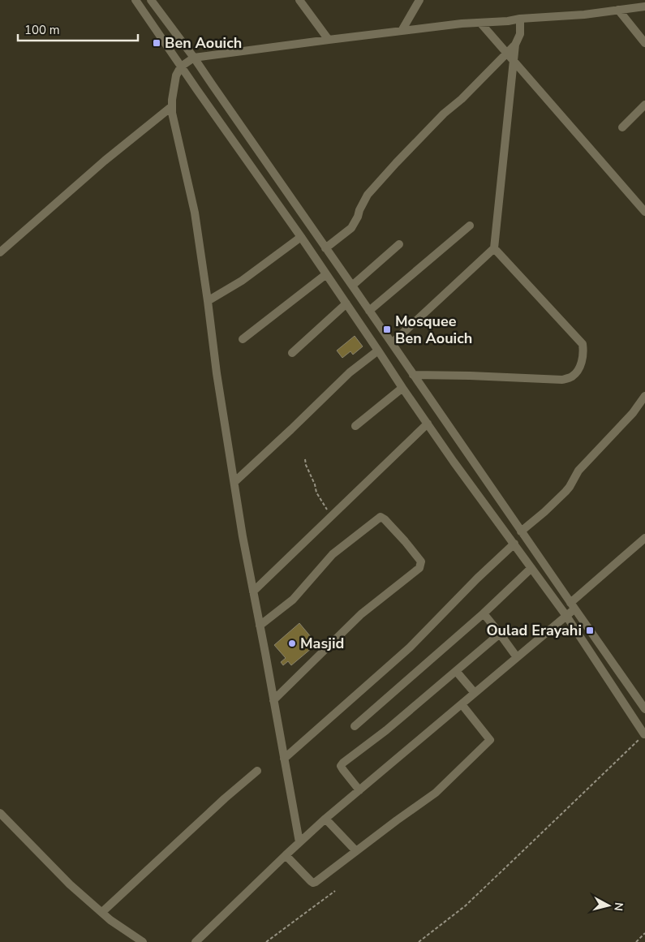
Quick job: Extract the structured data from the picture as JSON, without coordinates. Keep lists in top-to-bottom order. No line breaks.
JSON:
{"places":{"transit":["Ben Aouich","Mosquee Ben Aouich","Oulad Erayahi"],"other":["Masjid"]},"scale_bar":"100 m","north":"right"}
